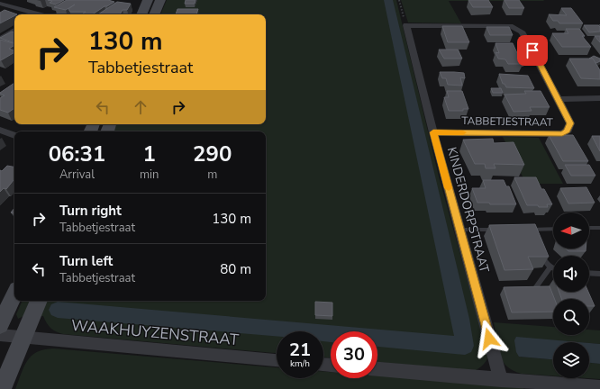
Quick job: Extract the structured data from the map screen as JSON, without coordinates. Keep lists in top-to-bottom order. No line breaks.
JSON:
{"streets":{"street":["TABBETJESTRAAT","KINDERDORPSTRAAT","WAAKHUYZENSTRAAT"]},"crossings":[["TABBETJESTRAAT","KINDERDORPSTRAAT"]],"north":"left","page":{"turn":["130 m","Tabbetjestraat"],"eta":["06:31","Arrival","1","min","290","m"],"list":[{"name":"Turn right","note":"Tabbetjestraat","value":"130 m"},{"name":"Turn left","note":"Tabbetjestraat","value":"80 m"}],"speed":"21 km/h","limit":"30"}}
